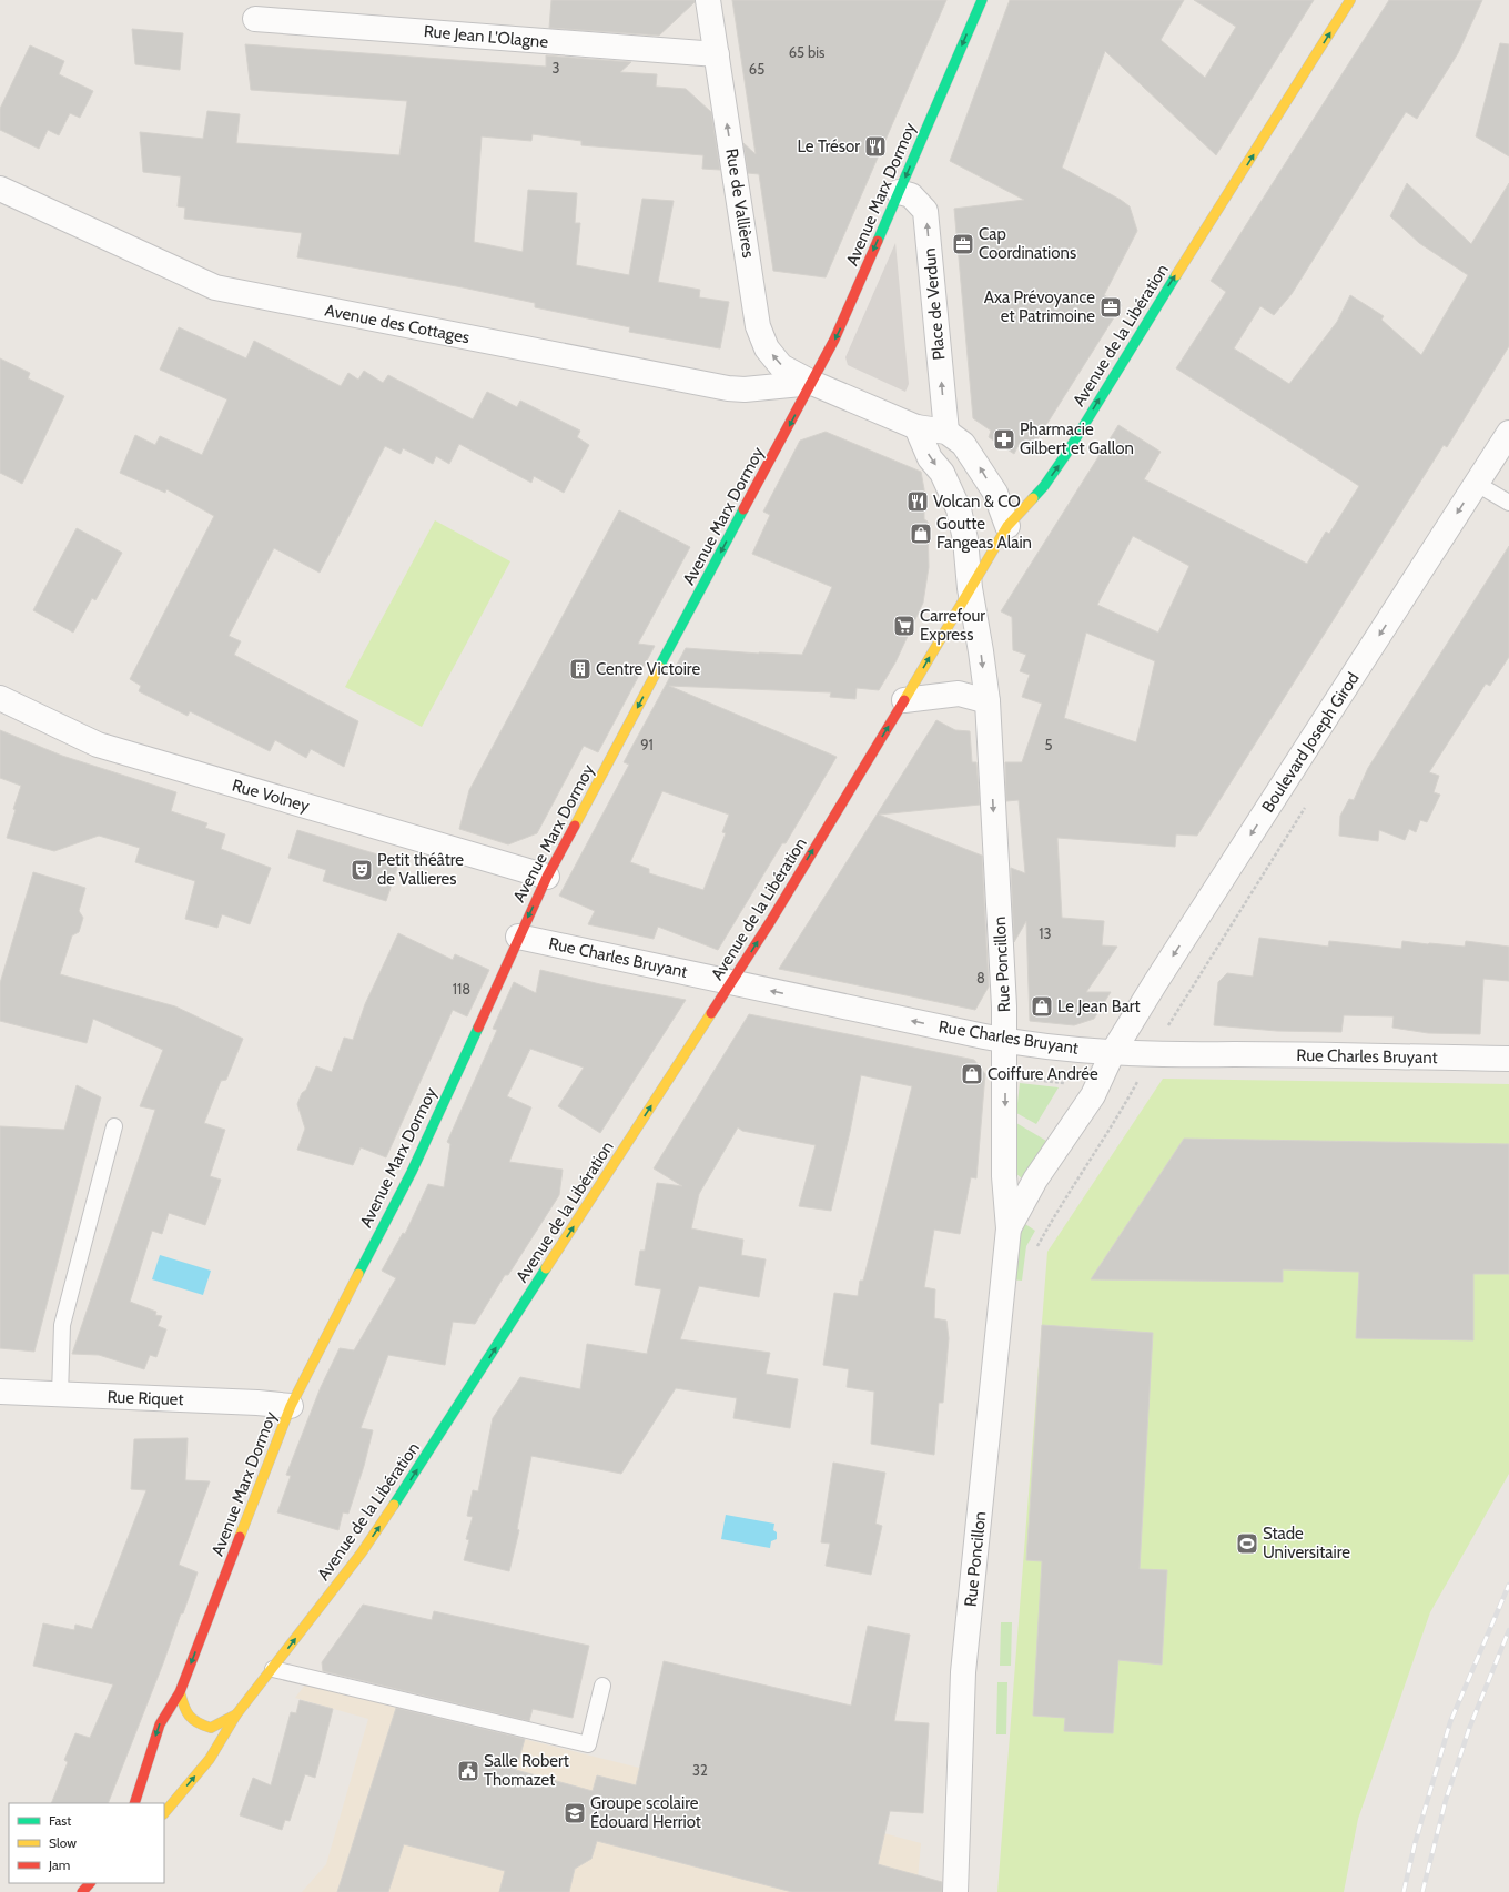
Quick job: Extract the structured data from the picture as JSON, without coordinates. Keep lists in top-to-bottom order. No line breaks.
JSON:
{"streets":{"main road":["Avenue Marx Dormoy","Avenue de la Libération"],"street":["Rue Jean L'Olagne","Rue de Vallières","Place de Verdun","Avenue des Cottages","Boulevard Joseph Girod","Rue Volney","Rue Charles Bruyant","Rue Poncillon","Rue Riquet"]},"crossings":[["Rue Jean L'Olagne","Rue de Vallières"],["Avenue Marx Dormoy","Rue de Vallières"],["Avenue Marx Dormoy","Place de Verdun"],["Avenue Marx Dormoy","Avenue des Cottages"],["Avenue Marx Dormoy","Rue Volney"],["Avenue Marx Dormoy","Rue Charles Bruyant"],["Avenue Marx Dormoy","Rue Riquet"],["Rue de Vallières","Avenue des Cottages"],["Avenue de la Libération","Rue Charles Bruyant"],["Avenue de la Libération","Rue Poncillon"],["Boulevard Joseph Girod","Rue Charles Bruyant"],["Boulevard Joseph Girod","Rue Poncillon"],["Rue Charles Bruyant","Rue Poncillon"]],"one_way":["Avenue Marx Dormoy","Rue de Vallières","Place de Verdun","Avenue de la Libération","Boulevard Joseph Girod","Rue Poncillon"],"places":{"restaurant":["Le Trésor","Volcan & CO"],"office":["Cap Coordinations","Axa Prévoyance et Patrimoine"],"pharmacy":["Pharmacie Gilbert et Gallon"],"shop":["Goutte Fangeas Alain","Le Jean Bart","Coiffure Andrée"],"supermarket":["Carrefour Express"],"building":["Centre Victoire"],"theatre":["Petit théâtre de Vallieres"],"sports":["Stade Universitaire"],"public building":["Salle Robert Thomazet"],"school or university":["Groupe scolaire Édouard Herriot"]},"house_numbers":["65 bis","3","65","91","5","13","8","118","32"],"legend":["Fast","Slow","Jam"]}
